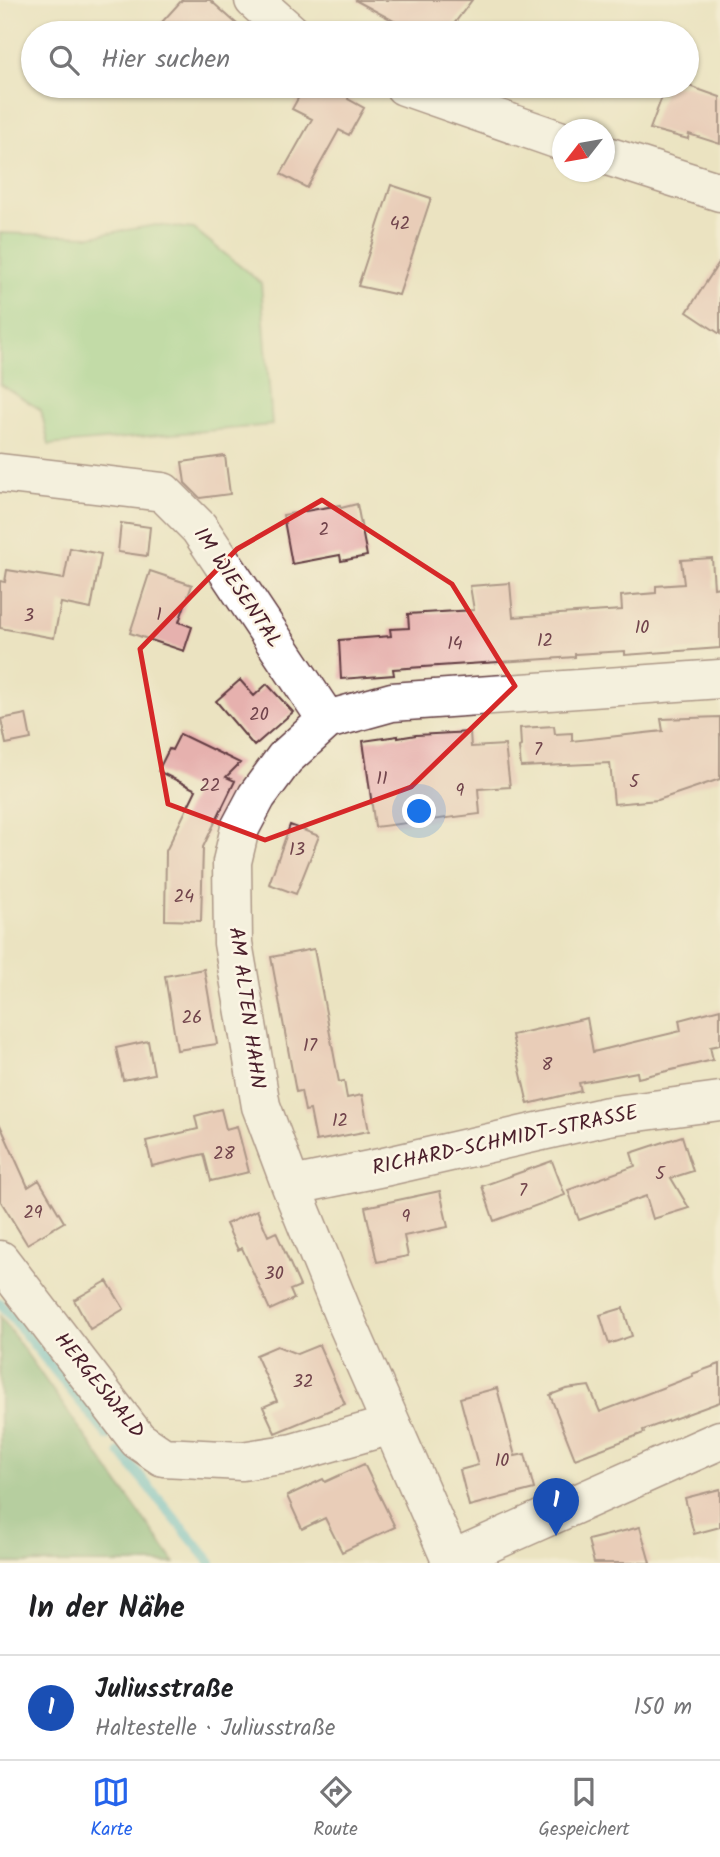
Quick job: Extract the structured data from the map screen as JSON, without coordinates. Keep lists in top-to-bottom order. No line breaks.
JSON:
{"streets":{"street":["IM WIESENTAL","AM ALTEN HAHN","RICHARD-SCHMIDT-STRASSE","HERGESWALD"]},"crossings":[["IM WIESENTAL","AM ALTEN HAHN"],["AM ALTEN HAHN","RICHARD-SCHMIDT-STRASSE"],["AM ALTEN HAHN","HERGESWALD"]],"house_numbers":["42","2","1","3","10","12","14","20","7","11","5","22","9","13","24","26","17","8","12","28","5","7","29","9","30","32","10"],"north":"bottom left","page":{"search":"Hier suchen","pins":"1","heading":"In der Nähe","list":[{"mark":"1","name":"Juliusstraße","note":"Haltestelle · Juliusstraße","value":"150 m"}],"nav":["Karte","Route","Gespeichert"]}}
